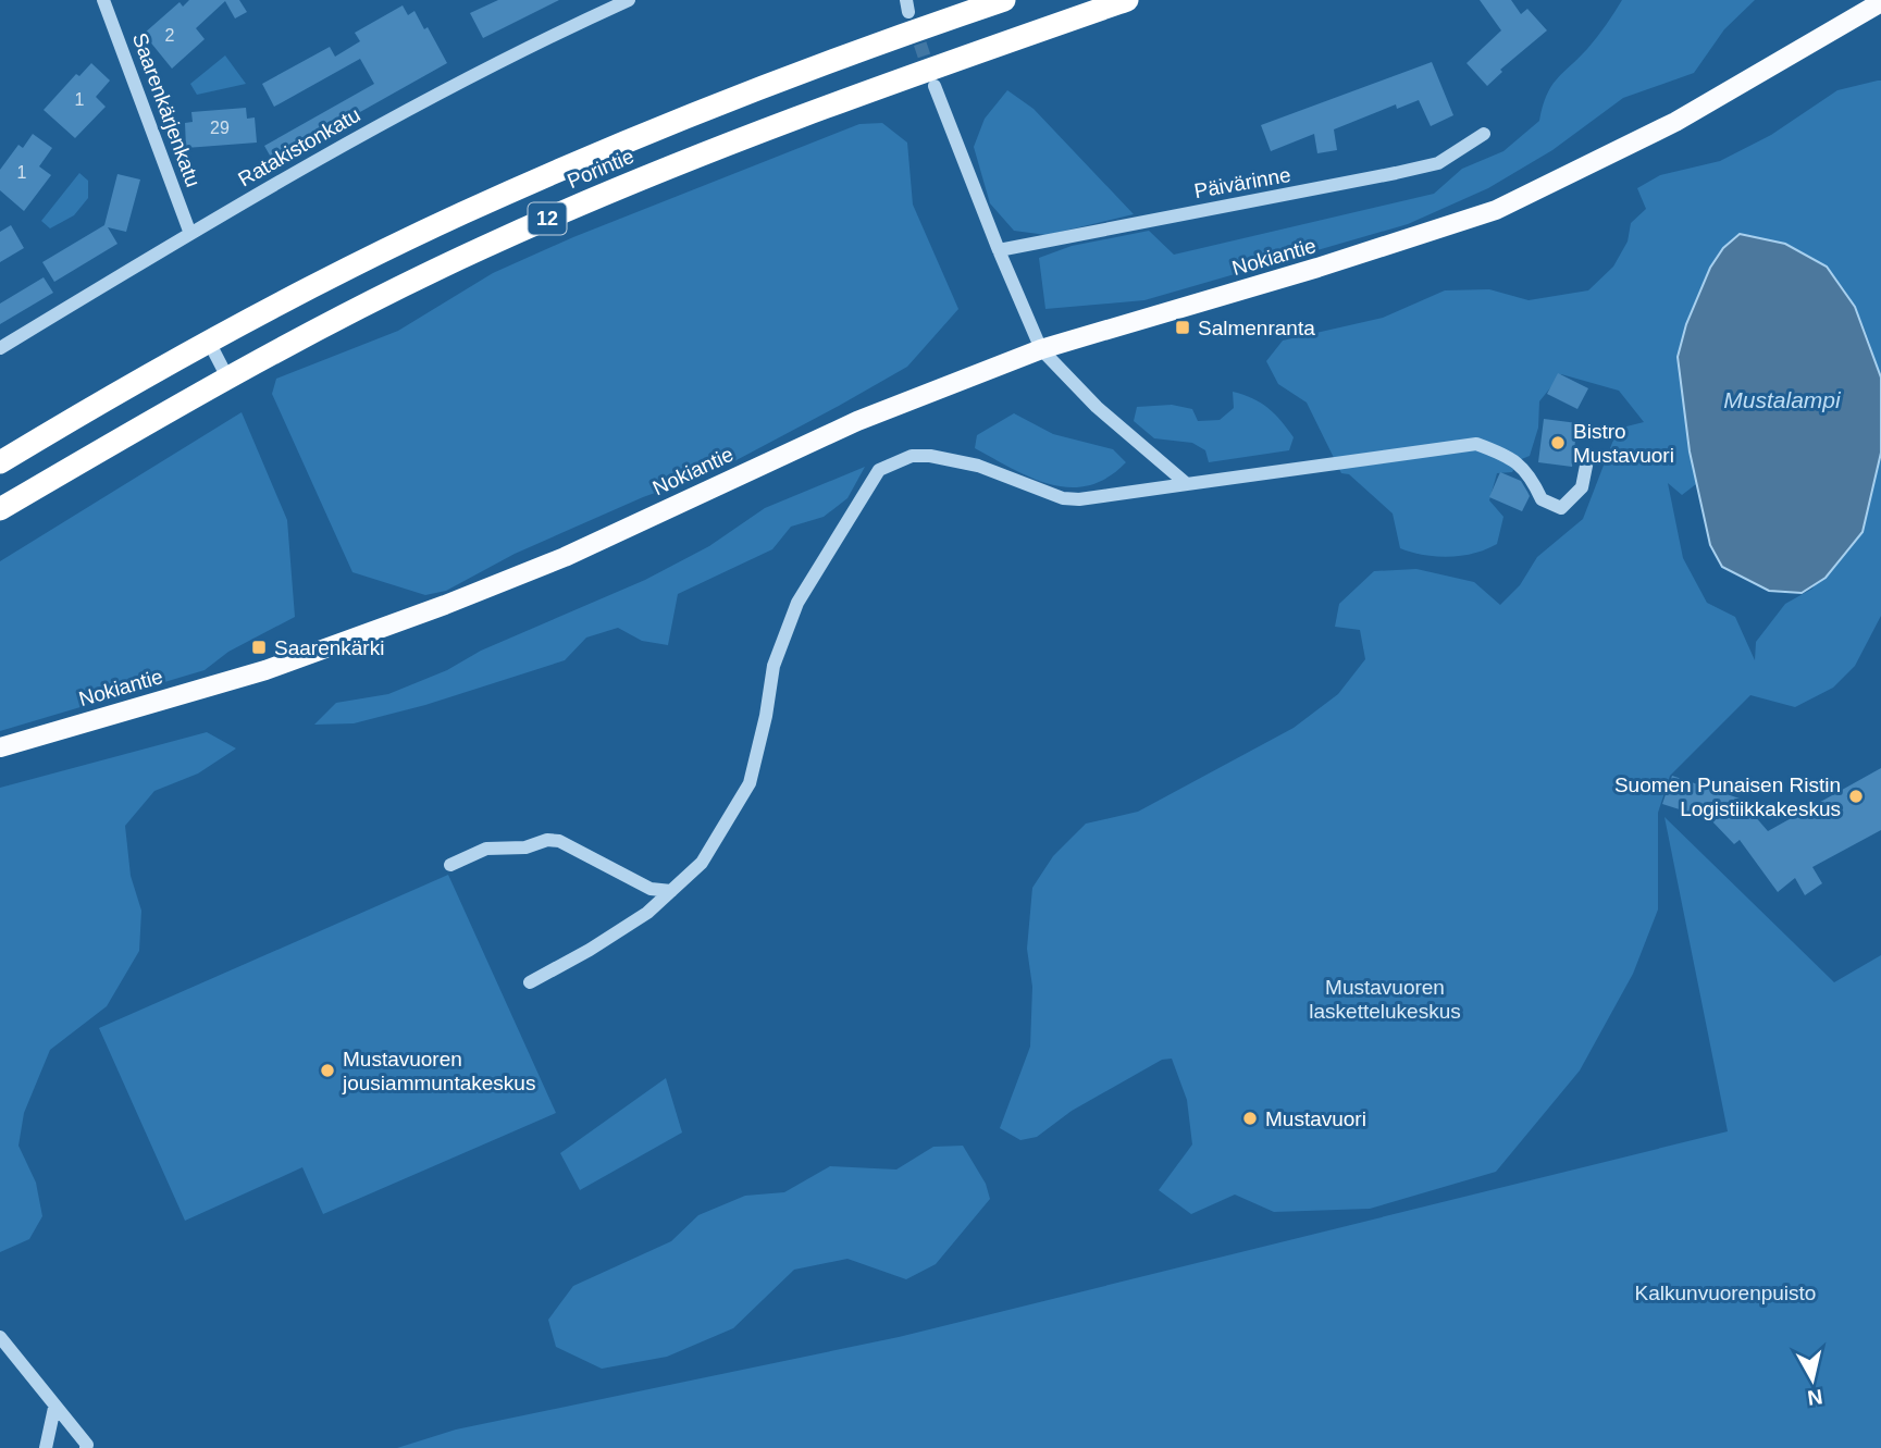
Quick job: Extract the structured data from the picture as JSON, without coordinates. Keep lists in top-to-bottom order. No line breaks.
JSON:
{"streets":{"highway":["Porintie","12"],"main road":["Nokiantie"],"street":["Saarenkärjenkatu","Ratakistonkatu","Päivärinne"]},"crossings":[["Saarenkärjenkatu","Ratakistonkatu"]],"water":["Mustalampi"],"parks":["Mustavuoren laskettelukeskus","Kalkunvuorenpuisto"],"places":{"transit":["Salmenranta","Saarenkärki"],"other":["Bistro Mustavuori","Suomen Punaisen Ristin Logistiikkakeskus","Mustavuoren jousiammuntakeskus","Mustavuori"]},"house_numbers":["2","1","29","1"],"north":"bottom"}
